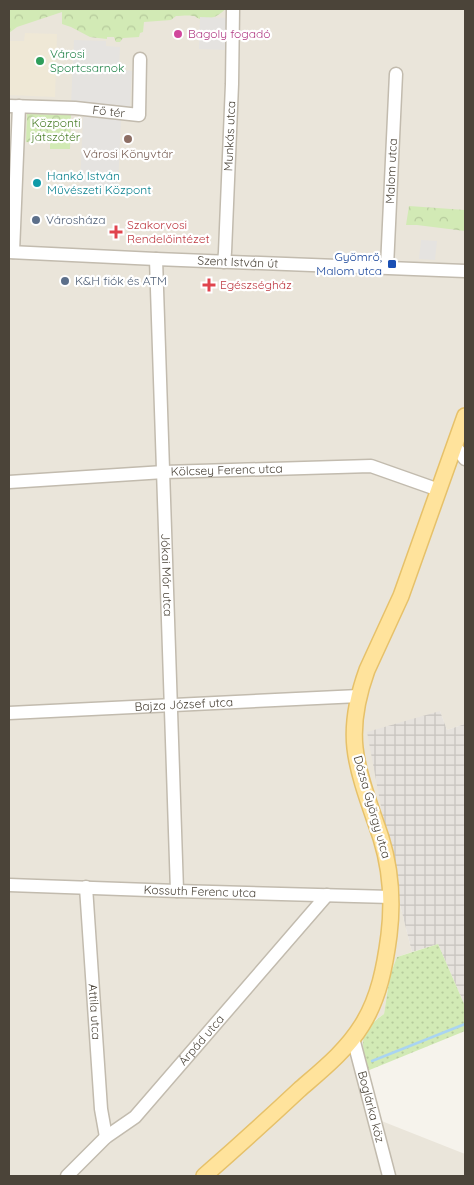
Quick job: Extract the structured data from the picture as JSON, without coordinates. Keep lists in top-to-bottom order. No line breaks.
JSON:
{"streets":{"main road":["Dózsa György utca"],"street":["Fő tér","Munkás utca","Malom utca","Szent István út","Kölcsey Ferenc utca","Jókai Mór utca","Bajza József utca","Kossuth Ferenc utca","Attila utca","Árpád utca","Boglárka köz"]},"crossings":[["Fő tér","Szent István út"],["Munkás utca","Szent István út"],["Malom utca","Szent István út"],["Szent István út","Jókai Mór utca"],["Kölcsey Ferenc utca","Jókai Mór utca"],["Kölcsey Ferenc utca","Dózsa György utca"],["Jókai Mór utca","Bajza József utca"],["Jókai Mór utca","Kossuth Ferenc utca"],["Bajza József utca","Dózsa György utca"],["Dózsa György utca","Kossuth Ferenc utca"],["Dózsa György utca","Boglárka köz"],["Kossuth Ferenc utca","Attila utca"],["Kossuth Ferenc utca","Árpád utca"],["Attila utca","Árpád utca"]],"parks":["Központi játszótér"],"places":{"other":["Bagoly fogadó","Városi Sportcsarnok","Városi Könyvtár","Hankó István Művészeti Központ","Városháza","K&H fiók és ATM"],"health":["Szakorvosi Rendelőintézet","Egészségház"],"transit":["Gyömrő, Malom utca"]}}
